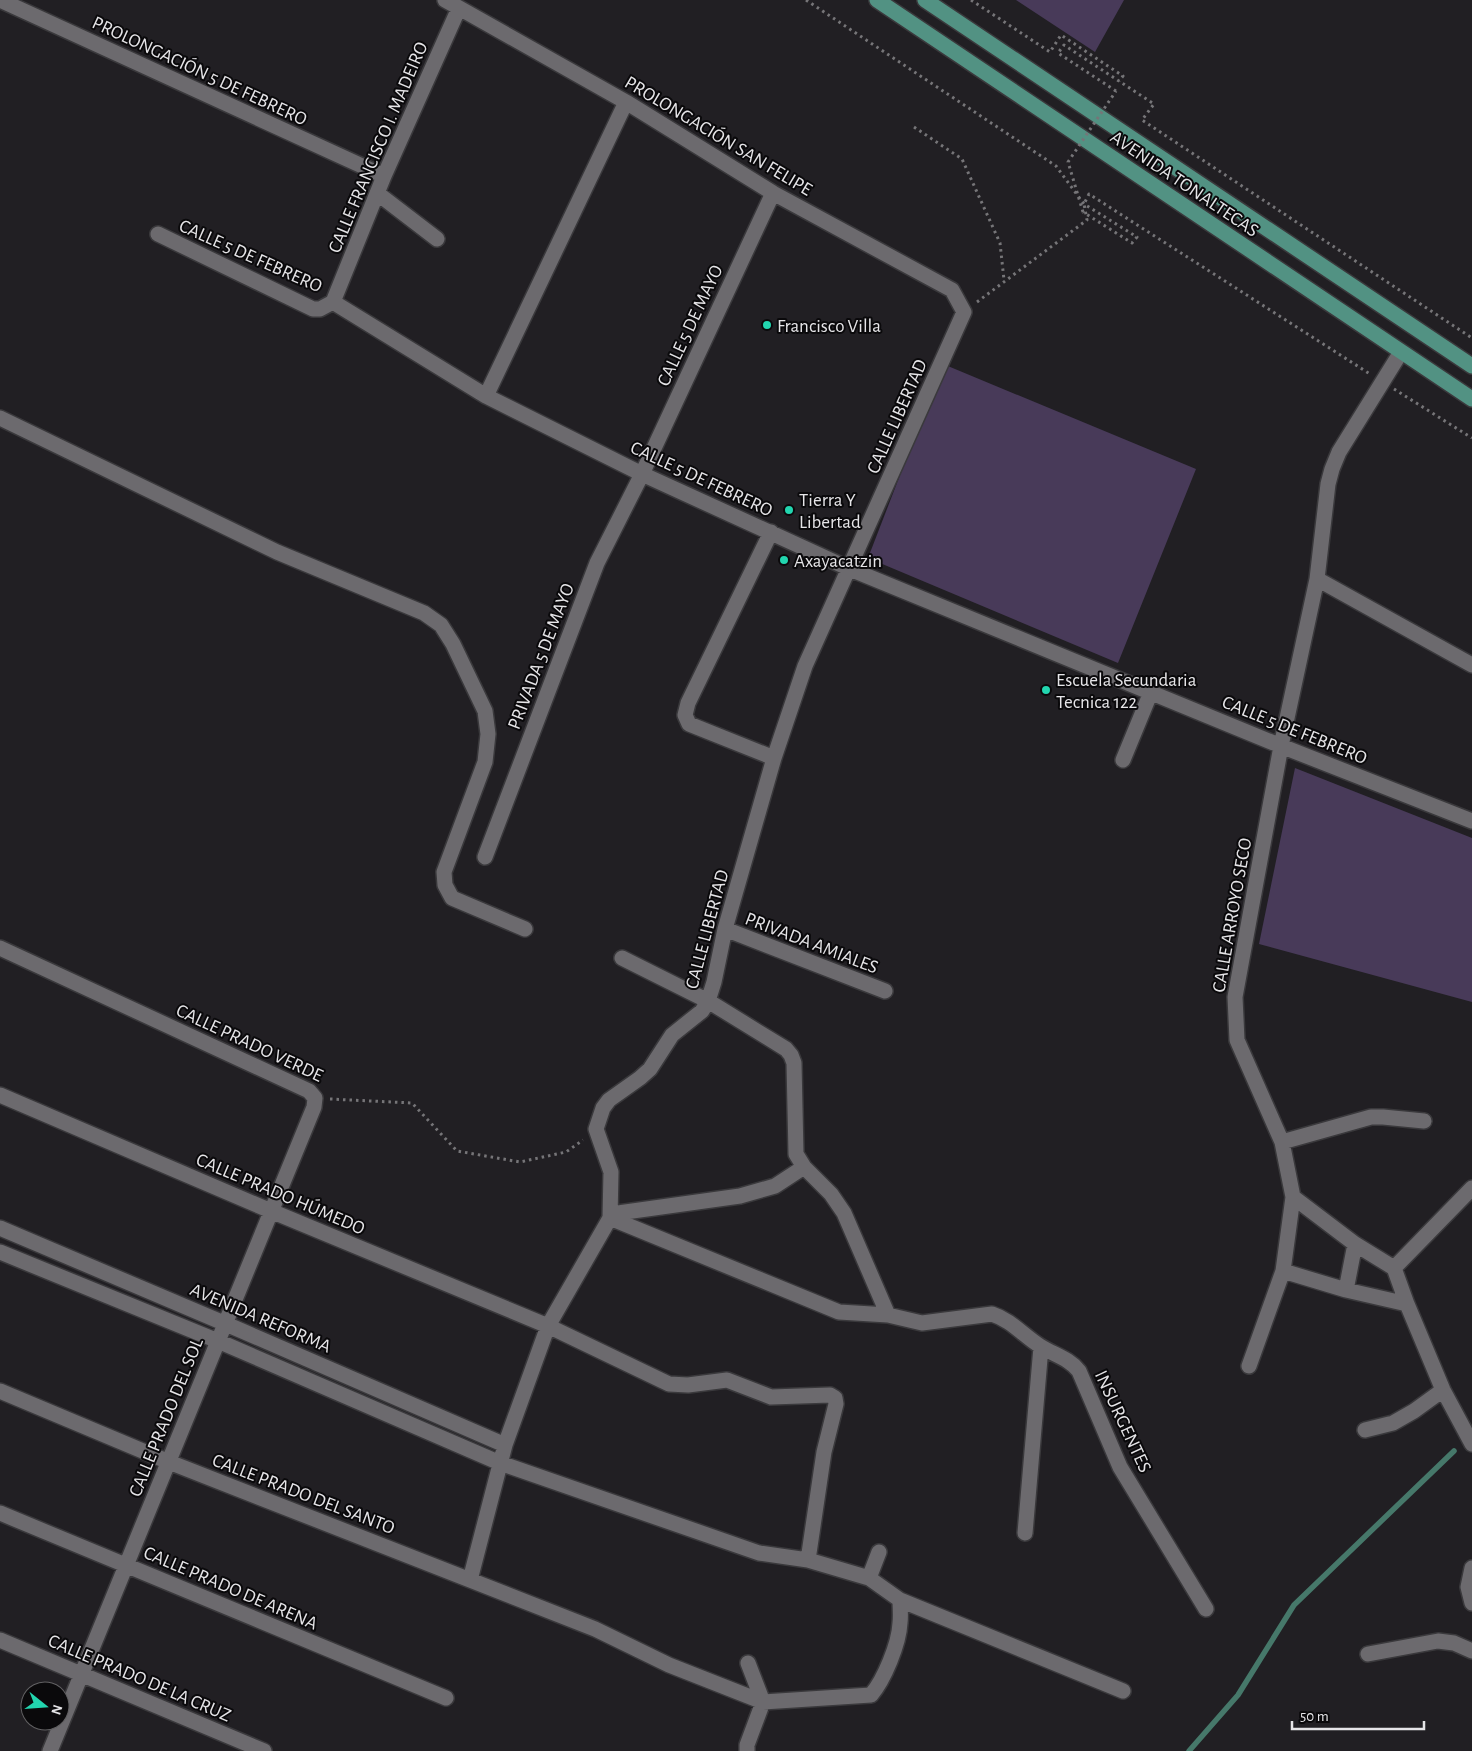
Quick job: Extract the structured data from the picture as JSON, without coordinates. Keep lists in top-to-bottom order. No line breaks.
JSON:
{"streets":{"main road":["AVENIDA TONALTECAS"],"street":["PROLONGACIÓN 5 DE FEBRERO","PROLONGACIÓN SAN FELIPE","CALLE FRANCISCO I. MADEIRO","CALLE 5 DE FEBRERO","CALLE 5 DE MAYO","CALLE LIBERTAD","PRIVADA 5 DE MAYO","CALLE ARROYO SECO","PRIVADA AMIALES","CALLE PRADO VERDE","CALLE PRADO HÚMEDO","AVENIDA REFORMA","CALLE PRADO DEL SOL","INSURGENTES","CALLE PRADO DEL SANTO","CALLE PRADO DE ARENA","CALLE PRADO DE LA CRUZ"]},"crossings":[["PROLONGACIÓN 5 DE FEBRERO","CALLE FRANCISCO I. MADEIRO"],["PROLONGACIÓN SAN FELIPE","CALLE FRANCISCO I. MADEIRO"],["PROLONGACIÓN SAN FELIPE","CALLE 5 DE MAYO"],["PROLONGACIÓN SAN FELIPE","CALLE LIBERTAD"],["CALLE FRANCISCO I. MADEIRO","CALLE 5 DE FEBRERO"],["AVENIDA TONALTECAS","CALLE ARROYO SECO"],["CALLE 5 DE FEBRERO","CALLE 5 DE MAYO"],["CALLE 5 DE FEBRERO","CALLE LIBERTAD"],["CALLE 5 DE FEBRERO","PRIVADA 5 DE MAYO"],["CALLE 5 DE FEBRERO","CALLE ARROYO SECO"],["CALLE 5 DE MAYO","PRIVADA 5 DE MAYO"],["CALLE LIBERTAD","PRIVADA AMIALES"],["CALLE LIBERTAD","INSURGENTES"],["CALLE PRADO VERDE","CALLE PRADO DEL SOL"],["CALLE PRADO HÚMEDO","AVENIDA REFORMA"],["CALLE PRADO HÚMEDO","CALLE PRADO DEL SOL"],["AVENIDA REFORMA","CALLE PRADO DEL SOL"],["CALLE PRADO DEL SOL","CALLE PRADO DEL SANTO"],["CALLE PRADO DEL SOL","CALLE PRADO DE ARENA"],["CALLE PRADO DEL SOL","CALLE PRADO DE LA CRUZ"]],"places":["Francisco Villa","Tierra Y Libertad","Axayacatzin","Escuela Secundaria Tecnica 122"],"scale_bar":"50 m","north":"right"}
